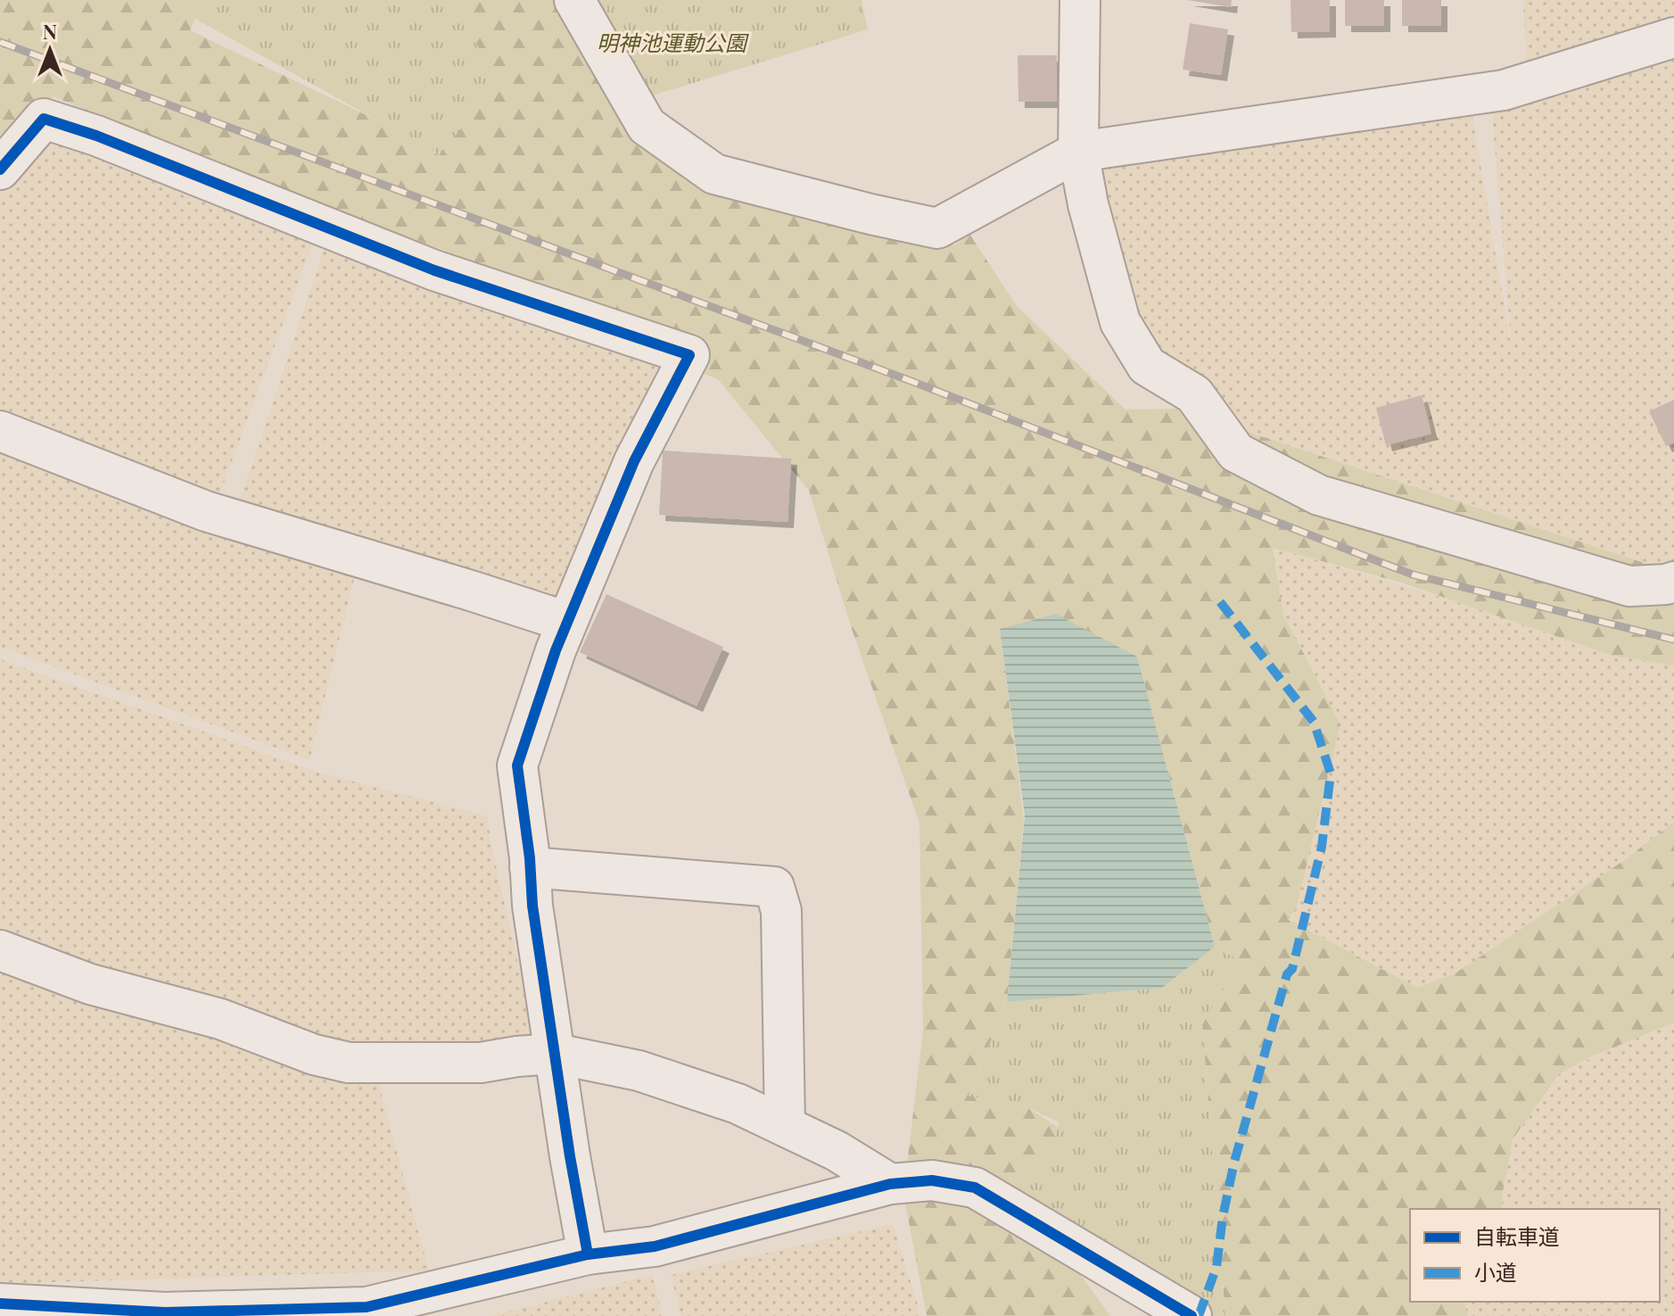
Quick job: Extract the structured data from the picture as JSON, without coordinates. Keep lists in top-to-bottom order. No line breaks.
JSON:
{"parks":["明神池運動公園"],"legend":["自転車道","小道"],"north":"top"}
